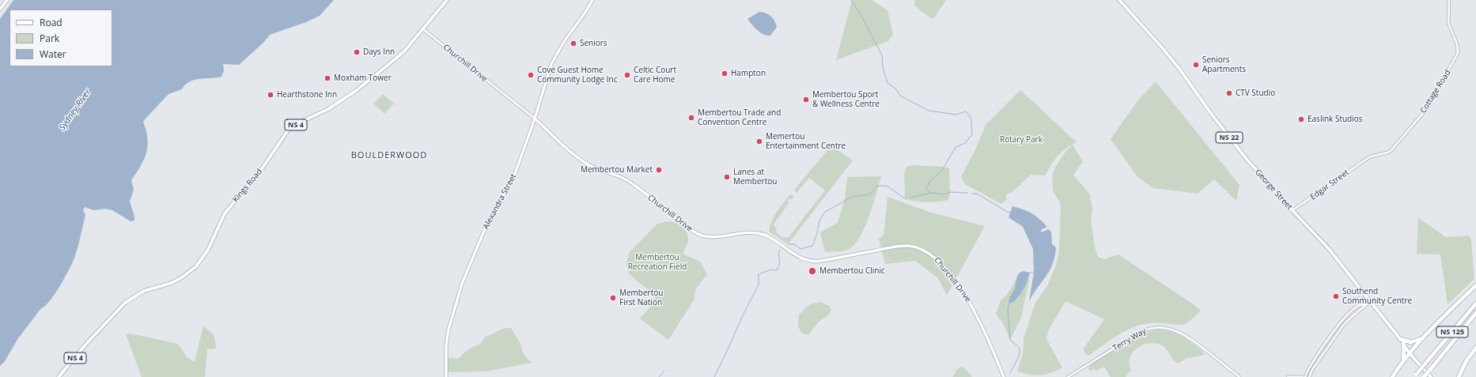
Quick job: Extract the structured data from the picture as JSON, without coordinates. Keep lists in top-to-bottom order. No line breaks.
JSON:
{"streets":{"highway":["NS 125"],"main road":["Churchill Drive","NS 4","NS 22","Kings Road","George Street","Alexandra Street"],"street":["Cottage Road","Edgar Street","Terry Way"]},"crossings":[["Churchill Drive","Kings Road"],["Churchill Drive","Alexandra Street"],["Cottage Road","Edgar Street"],["Edgar Street","George Street"]],"districts":["BOULDERWOOD"],"water":["Sydney River"],"parks":["Rotary Park","Membertou Recreation Field"],"places":["Seniors","Days Inn","Seniors Apartments","Hampton","Cove Guest Home Community Lodge Inc","Celtic Court Care Home","Moxham Tower","CTV Studio","Hearthstone Inn","Membertou Sport & Wellness Centre","Membertou Trade and Convention Centre","Easlink Studios","Memertou Entertainment Centre","Membertou Market","Lanes at Membertou","Membertou Clinic","Southend Community Centre","Membertou First Nation"],"legend":["Road","Park","Water"]}
